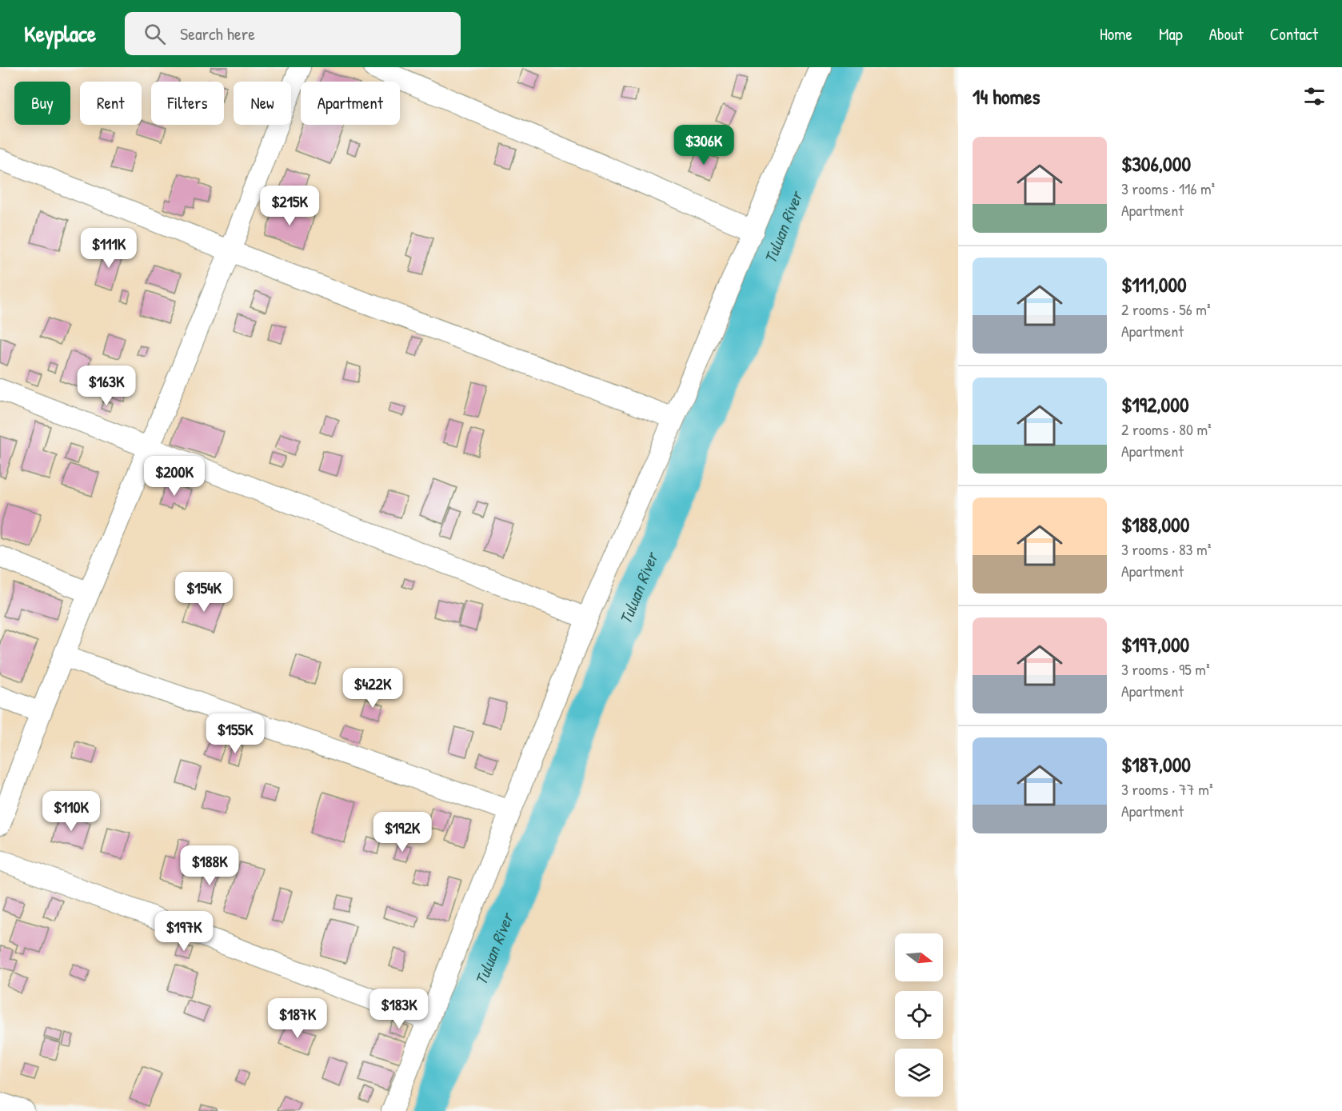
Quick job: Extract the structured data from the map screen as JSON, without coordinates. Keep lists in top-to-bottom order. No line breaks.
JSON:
{"water":["Tuluan River"],"north":"right","page":{"header":"Keyplace","search":"Search here","nav":["Home","Map","About","Contact"],"heading":"14 homes","chip":["Buy","Rent","Filters","New","Apartment"],"price":["$306K","$215K","$111K","$163K","$200K","$154K","$422K","$155K","$110K","$192K","$188K","$197K","$183K","$187K"],"list":[{"name":"$306,000","note":"3 rooms · 116 m² · Apartment"},{"name":"$111,000","note":"2 rooms · 56 m² · Apartment"},{"name":"$192,000","note":"2 rooms · 80 m² · Apartment"},{"name":"$188,000","note":"3 rooms · 83 m² · Apartment"},{"name":"$197,000","note":"3 rooms · 95 m² · Apartment"},{"name":"$187,000","note":"3 rooms · 77 m² · Apartment"}]}}
